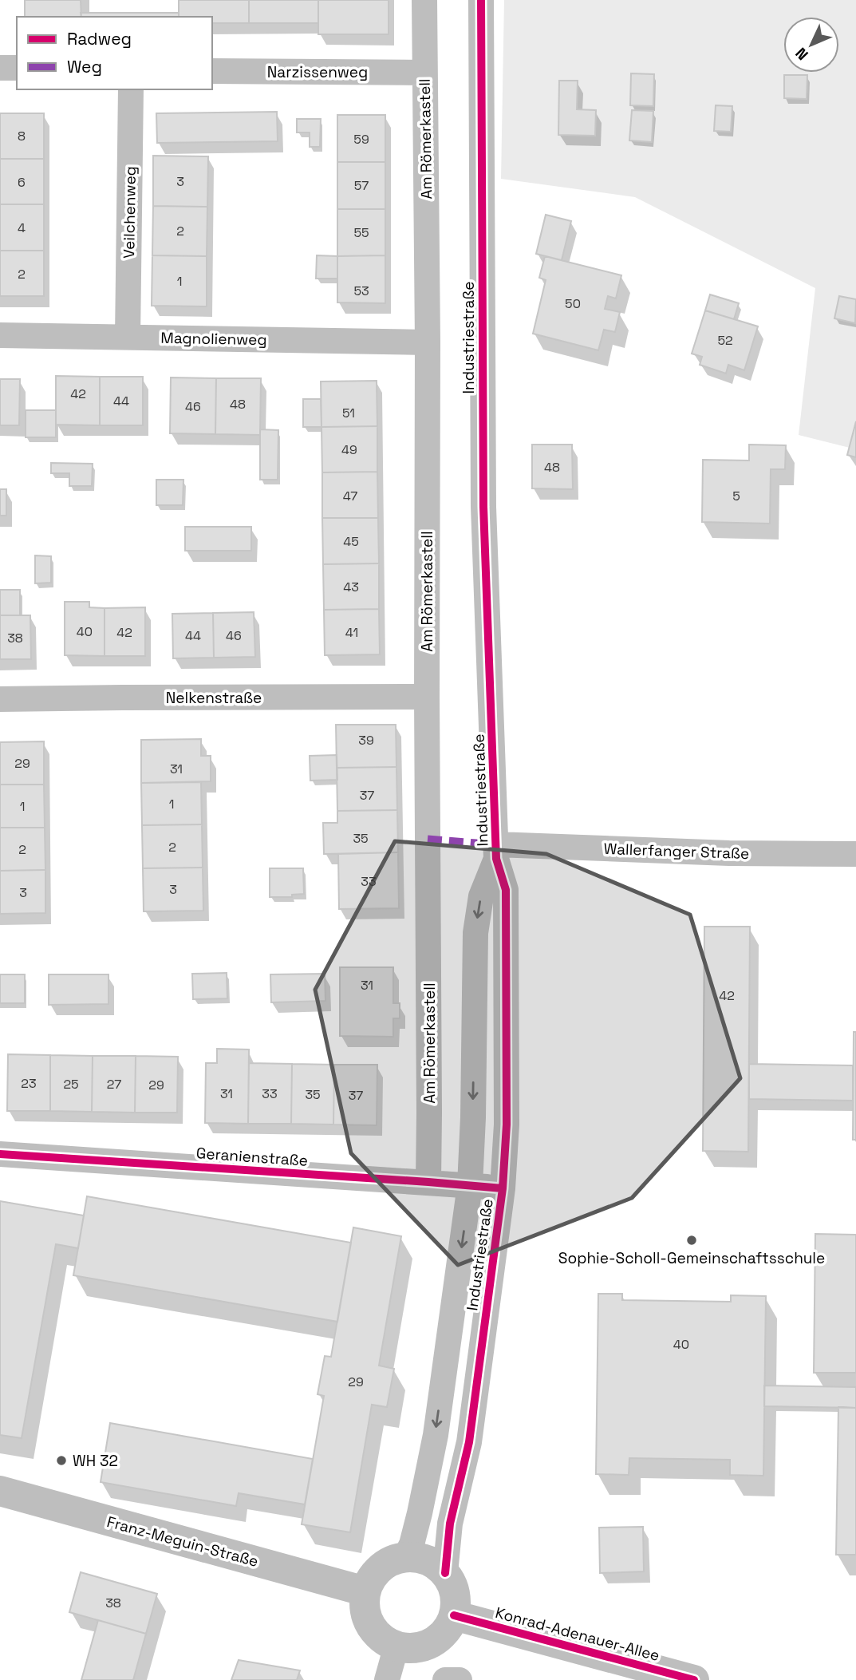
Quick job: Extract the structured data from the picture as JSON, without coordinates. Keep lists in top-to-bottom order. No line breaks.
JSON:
{"streets":{"street":["Narzissenweg","Am Römerkastell","Veilchenweg","Industriestraße","Magnolienweg","Nelkenstraße","Wallerfanger Straße","Geranienstraße","Franz-Meguin-Straße","Konrad-Adenauer-Allee"]},"crossings":[["Narzissenweg","Am Römerkastell"],["Am Römerkastell","Magnolienweg"],["Am Römerkastell","Nelkenstraße"],["Am Römerkastell","Geranienstraße"],["Veilchenweg","Magnolienweg"],["Industriestraße","Wallerfanger Straße"],["Industriestraße","Geranienstraße"],["Industriestraße","Franz-Meguin-Straße"],["Industriestraße","Konrad-Adenauer-Allee"],["Franz-Meguin-Straße","Konrad-Adenauer-Allee"]],"places":["Sophie-Scholl-Gemeinschaftsschule","WH 32"],"house_numbers":["8","59","3","6","57","4","2","55","2","1","53","50","52","42","44","48","46","51","49","48","47","5","45","43","40","42","41","44","46","38","39","29","31","37","1","1","35","2","2","33","3","3","31","42","23","25","27","29","31","33","35","37","40","29","38"],"legend":["Radweg","Weg"],"north":"bottom left"}
